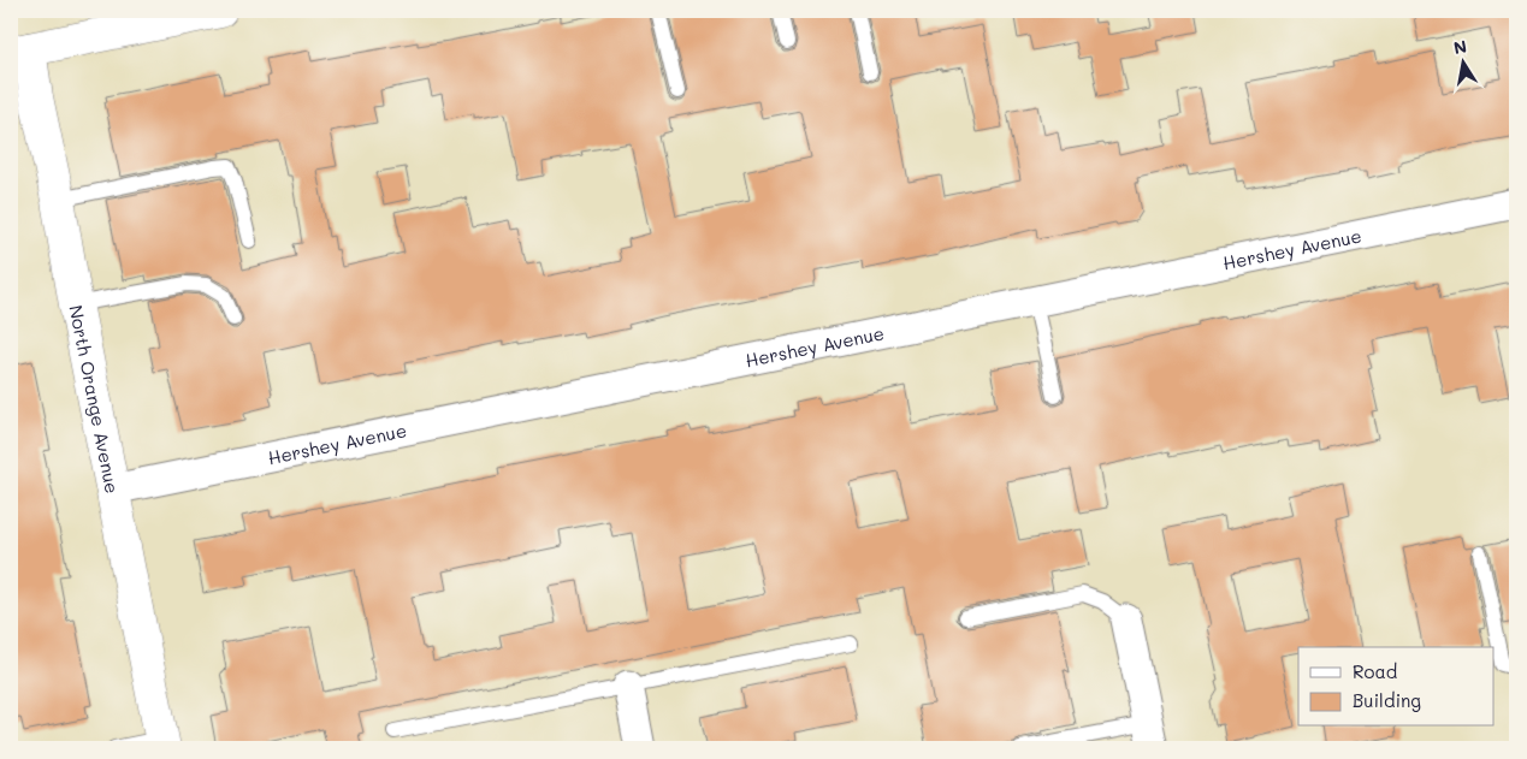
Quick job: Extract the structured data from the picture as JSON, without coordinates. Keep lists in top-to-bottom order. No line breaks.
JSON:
{"streets":{"street":["Hershey Avenue","North Orange Avenue"]},"crossings":[["Hershey Avenue","North Orange Avenue"]],"legend":["Road","Building"],"north":"top"}
